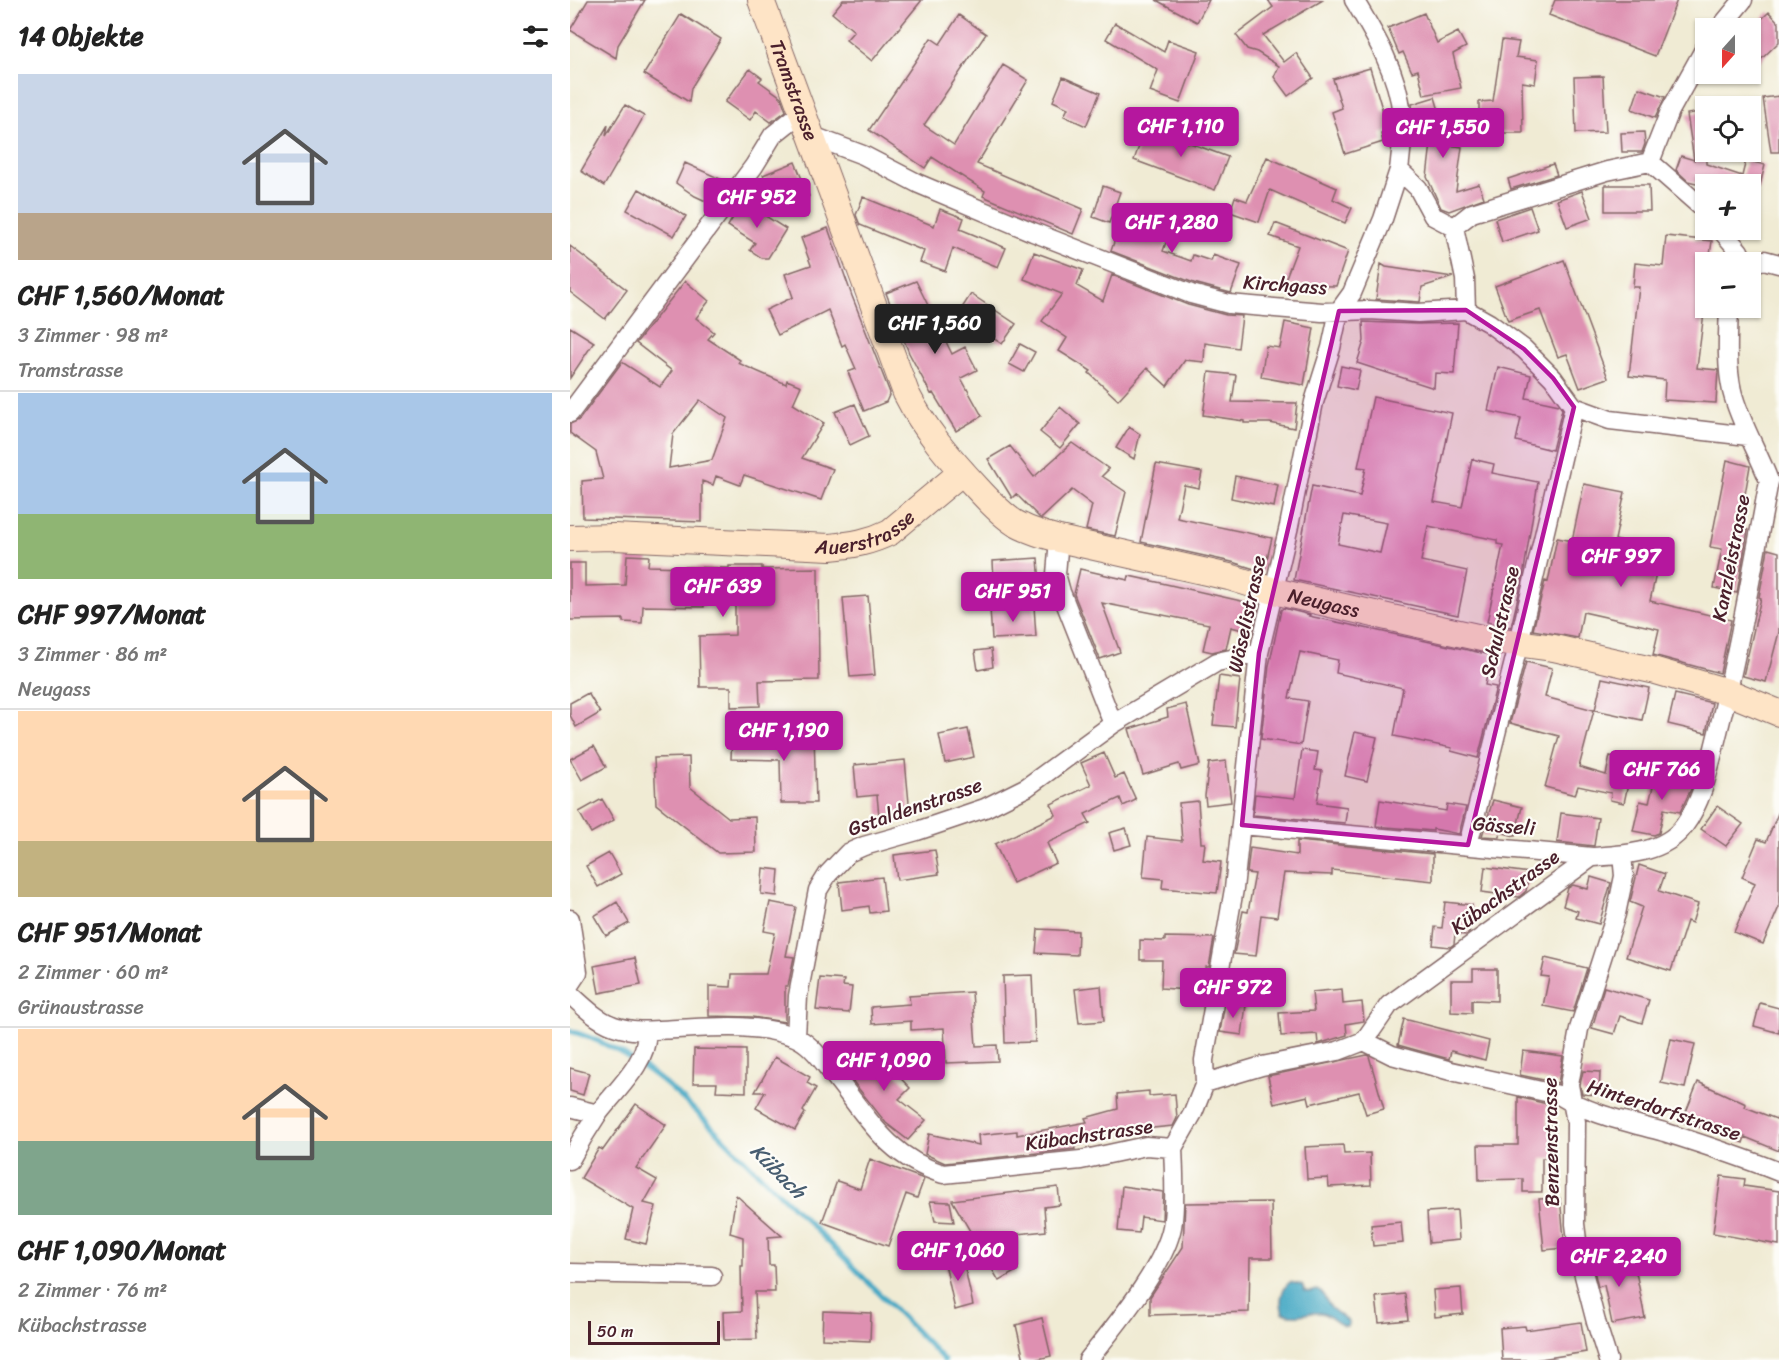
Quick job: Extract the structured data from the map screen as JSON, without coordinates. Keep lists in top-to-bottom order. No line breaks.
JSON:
{"streets":{"main road":["Tramstrasse","Auerstrasse","Neugass"],"street":["Kirchgass","Kanzleistrasse","Wäselistrasse","Schulstrasse","Gstaldenstrasse","Gässeli","Kübachstrasse","Hinterdorfstrasse","Benzenstrasse"]},"crossings":[["Tramstrasse","Kirchgass"],["Tramstrasse","Auerstrasse"],["Tramstrasse","Neugass"],["Kirchgass","Wäselistrasse"],["Auerstrasse","Neugass"],["Kanzleistrasse","Neugass"],["Kanzleistrasse","Gässeli"],["Neugass","Wäselistrasse"],["Neugass","Schulstrasse"],["Neugass","Gässeli"],["Wäselistrasse","Gstaldenstrasse"],["Wäselistrasse","Gässeli"],["Wäselistrasse","Kübachstrasse"],["Schulstrasse","Gässeli"],["Gstaldenstrasse","Kübachstrasse"],["Gässeli","Kübachstrasse"],["Gässeli","Benzenstrasse"],["Kübachstrasse","Hinterdorfstrasse"],["Hinterdorfstrasse","Benzenstrasse"]],"water":["Kübach"],"scale_bar":"50 m","north":"bottom","page":{"heading":"14 Objekte","map_buttons":["+","−"],"list":[{"name":"CHF 1,560/Monat","note":"3 Zimmer · 98 m² · Tramstrasse"},{"name":"CHF 997/Monat","note":"3 Zimmer · 86 m² · Neugass"},{"name":"CHF 951/Monat","note":"2 Zimmer · 60 m² · Grünaustrasse"},{"name":"CHF 1,090/Monat","note":"2 Zimmer · 76 m² · Kübachstrasse"}],"price":["CHF 1,110","CHF 1,550","CHF 952","CHF 1,280","CHF 1,560","CHF 997","CHF 639","CHF 951","CHF 1,190","CHF 766","CHF 972","CHF 1,090","CHF 1,060","CHF 2,240"],"scale":"50 m"}}
